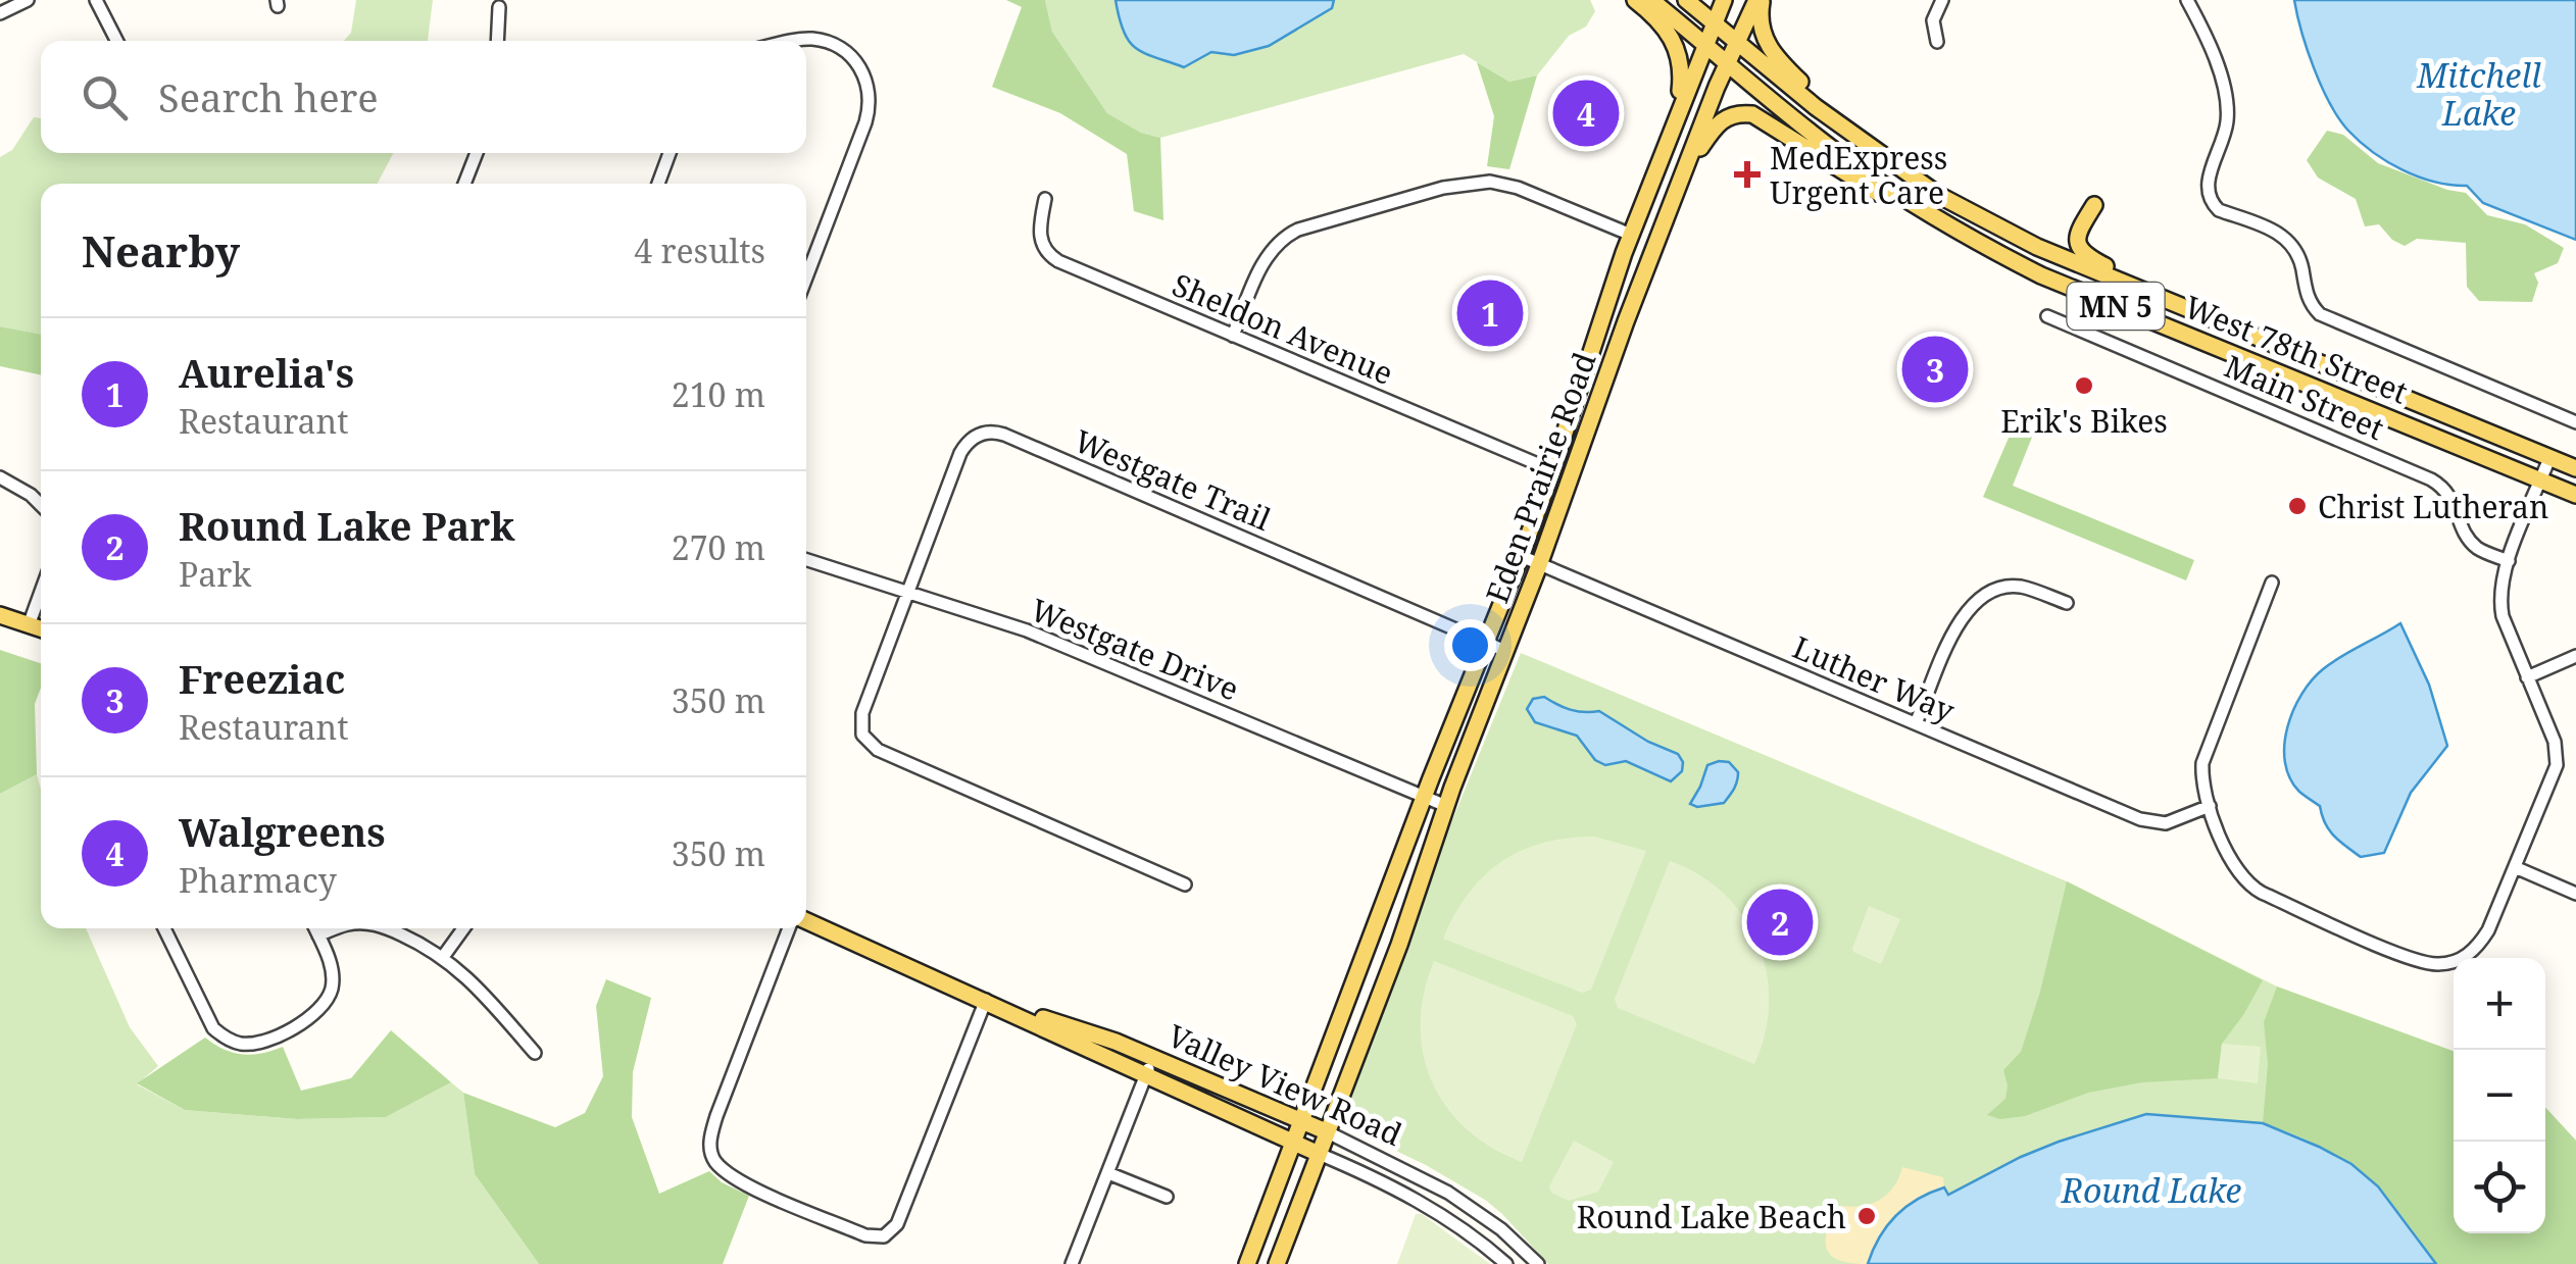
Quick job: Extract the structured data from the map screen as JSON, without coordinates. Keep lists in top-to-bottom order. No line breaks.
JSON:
{"streets":{"main road":["MN 5","West 78th Street","Eden Prairie Road","Valley View Road"],"street":["Sheldon Avenue","Main Street","Westgate Trail","Westgate Drive","Luther Way"]},"crossings":[["Sheldon Avenue","Eden Prairie Road"],["West 78th Street","Eden Prairie Road"],["Eden Prairie Road","Westgate Trail"],["Eden Prairie Road","Westgate Drive"],["Eden Prairie Road","Luther Way"],["Eden Prairie Road","Valley View Road"],["Westgate Trail","Westgate Drive"]],"water":["Mitchell Lake","Round Lake"],"places":{"health":["MedExpress Urgent Care"],"other":["Erik's Bikes","Christ Lutheran","Round Lake Beach"]},"page":{"search":"Search here","pins":["4","1","3","2"],"heading":["Nearby","4 results"],"list":[{"mark":"1","name":"Aurelia's","note":"Restaurant","value":"210 m"},{"mark":"2","name":"Round Lake Park","note":"Park","value":"270 m"},{"mark":"3","name":"Freeziac","note":"Restaurant","value":"350 m"},{"mark":"4","name":"Walgreens","note":"Pharmacy","value":"350 m"}],"map_buttons":["+","−"]}}
